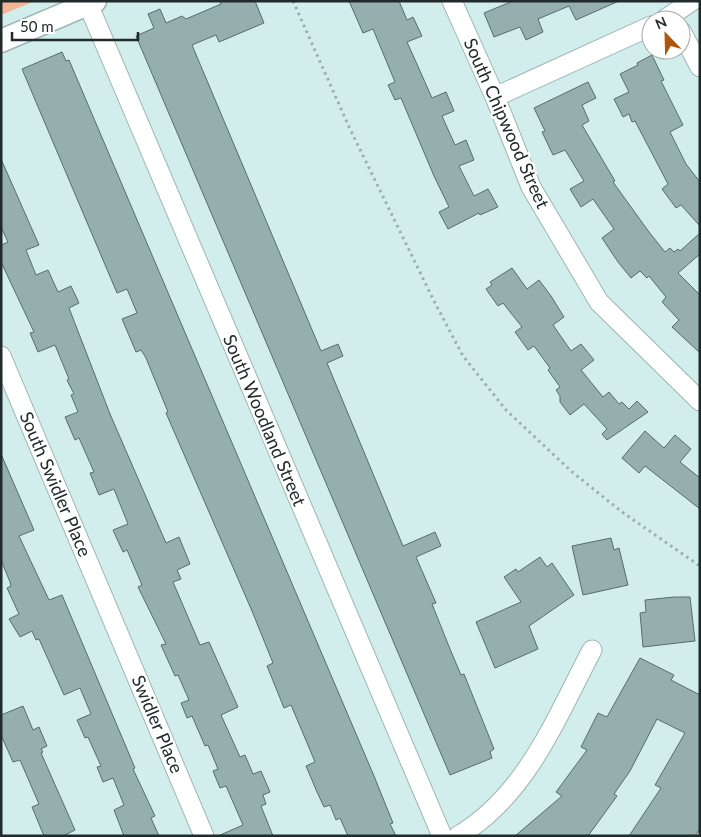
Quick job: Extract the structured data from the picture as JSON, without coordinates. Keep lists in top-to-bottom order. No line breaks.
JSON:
{"streets":{"street":["South Chipwood Street","South Woodland Street","South Swidler Place","Swidler Place"]},"crossings":[["South Swidler Place","Swidler Place"]],"scale_bar":"50 m","north":"top left"}
